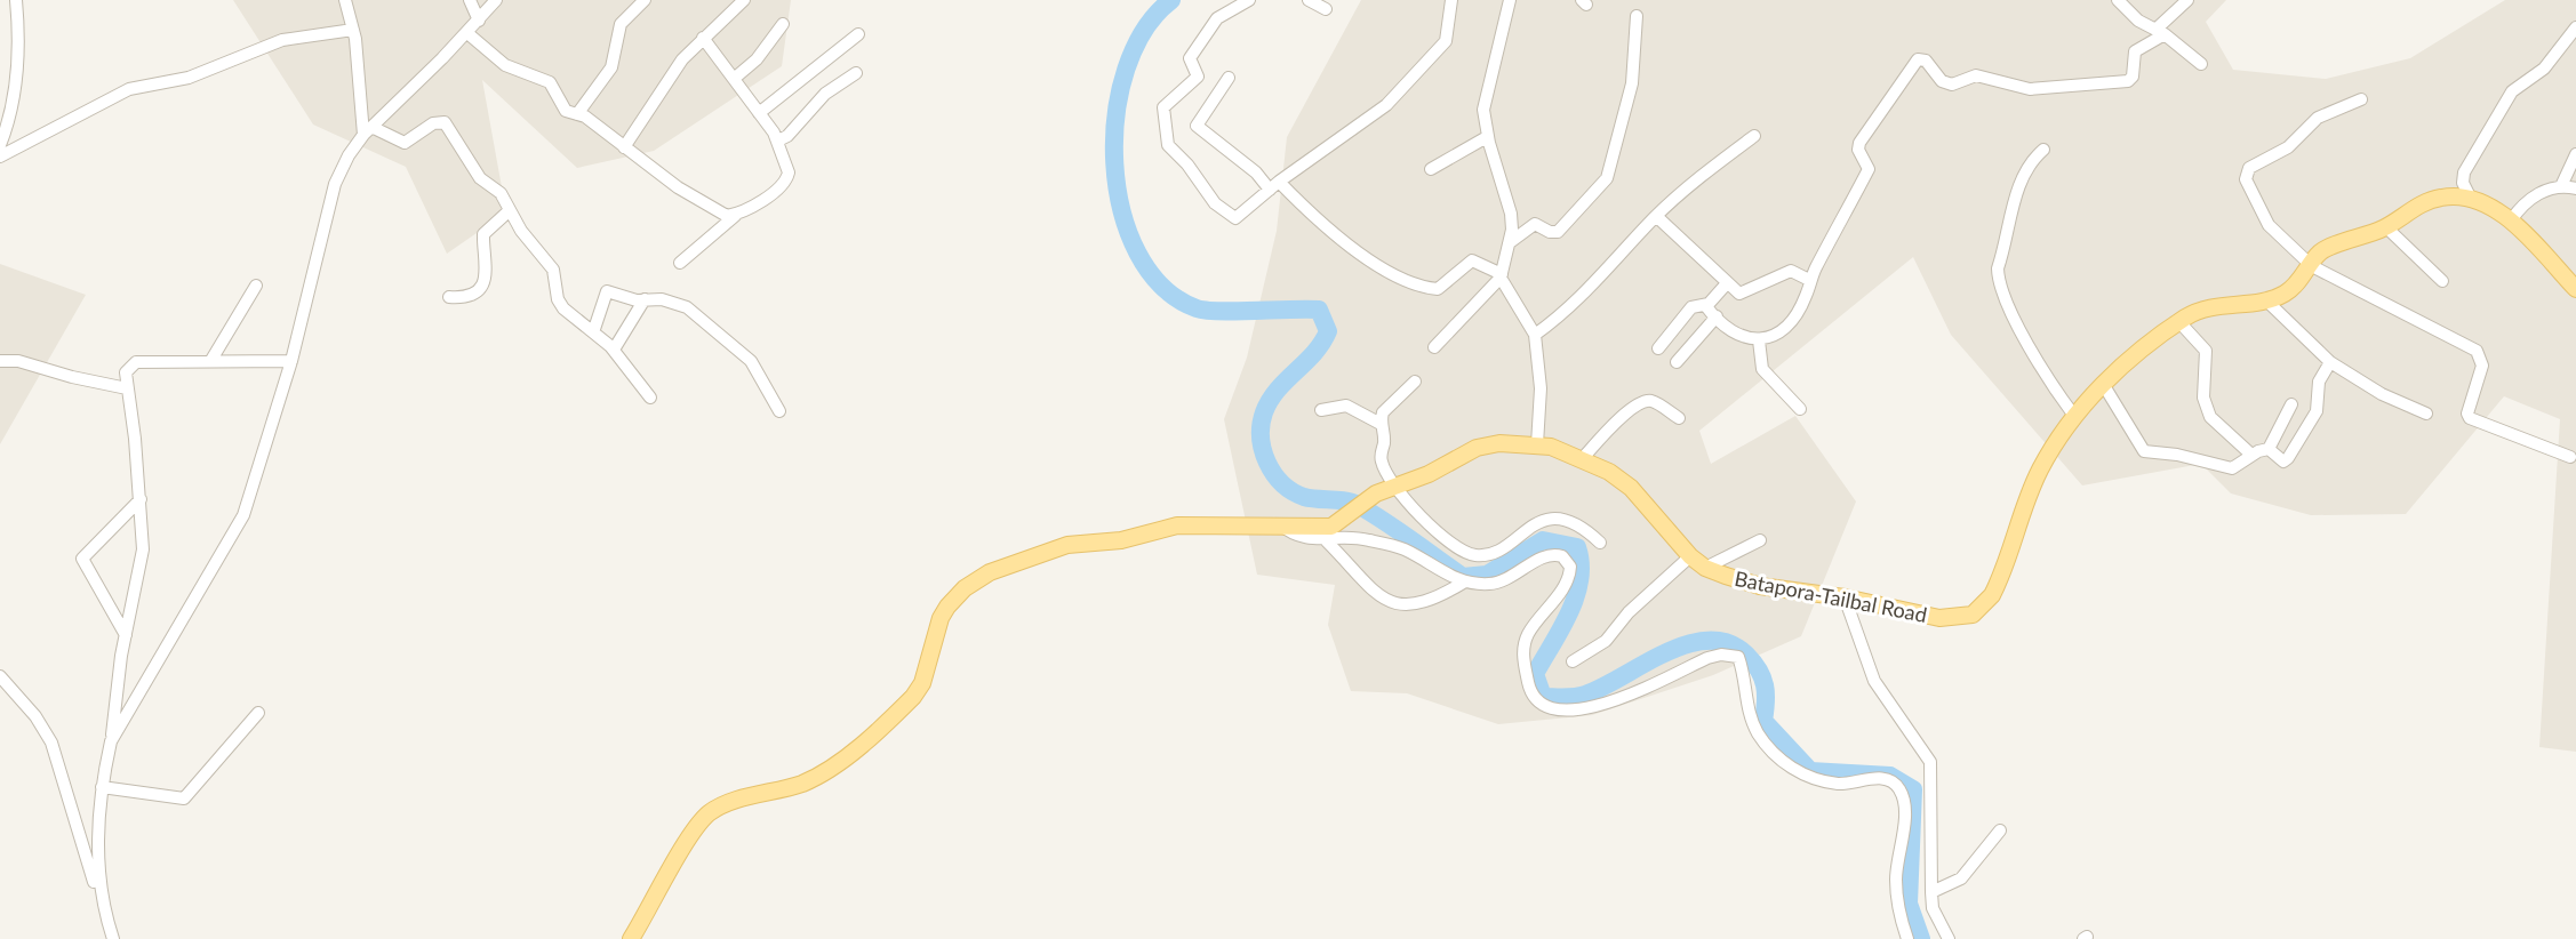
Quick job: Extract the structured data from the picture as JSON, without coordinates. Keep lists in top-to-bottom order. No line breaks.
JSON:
{"streets":{"main road":["Batapora-Tailbal Road"]}}
